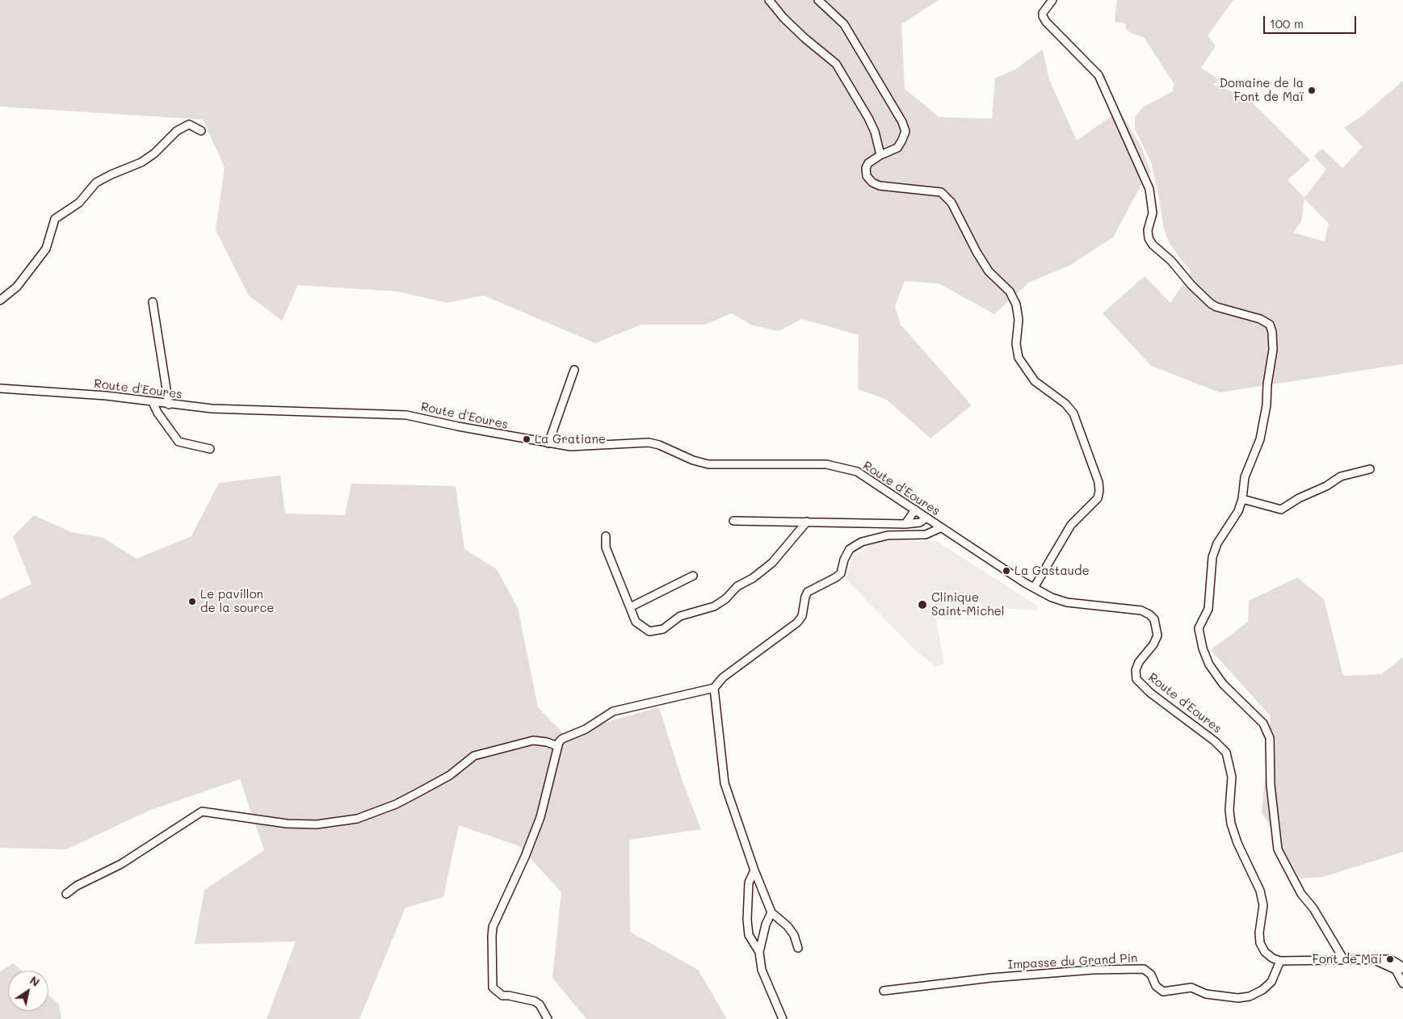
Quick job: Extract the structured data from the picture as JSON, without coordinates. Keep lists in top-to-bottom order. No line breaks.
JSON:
{"streets":{"street":["Route d'Eoures","Impasse du Grand Pin"]},"crossings":[["Route d'Eoures","Impasse du Grand Pin"]],"places":["Domaine de la Font de Maï","La Gratiane","La Gastaude","Le pavillon de la source","Clinique Saint-Michel","Font de Mai"],"scale_bar":"100 m","north":"top right"}
